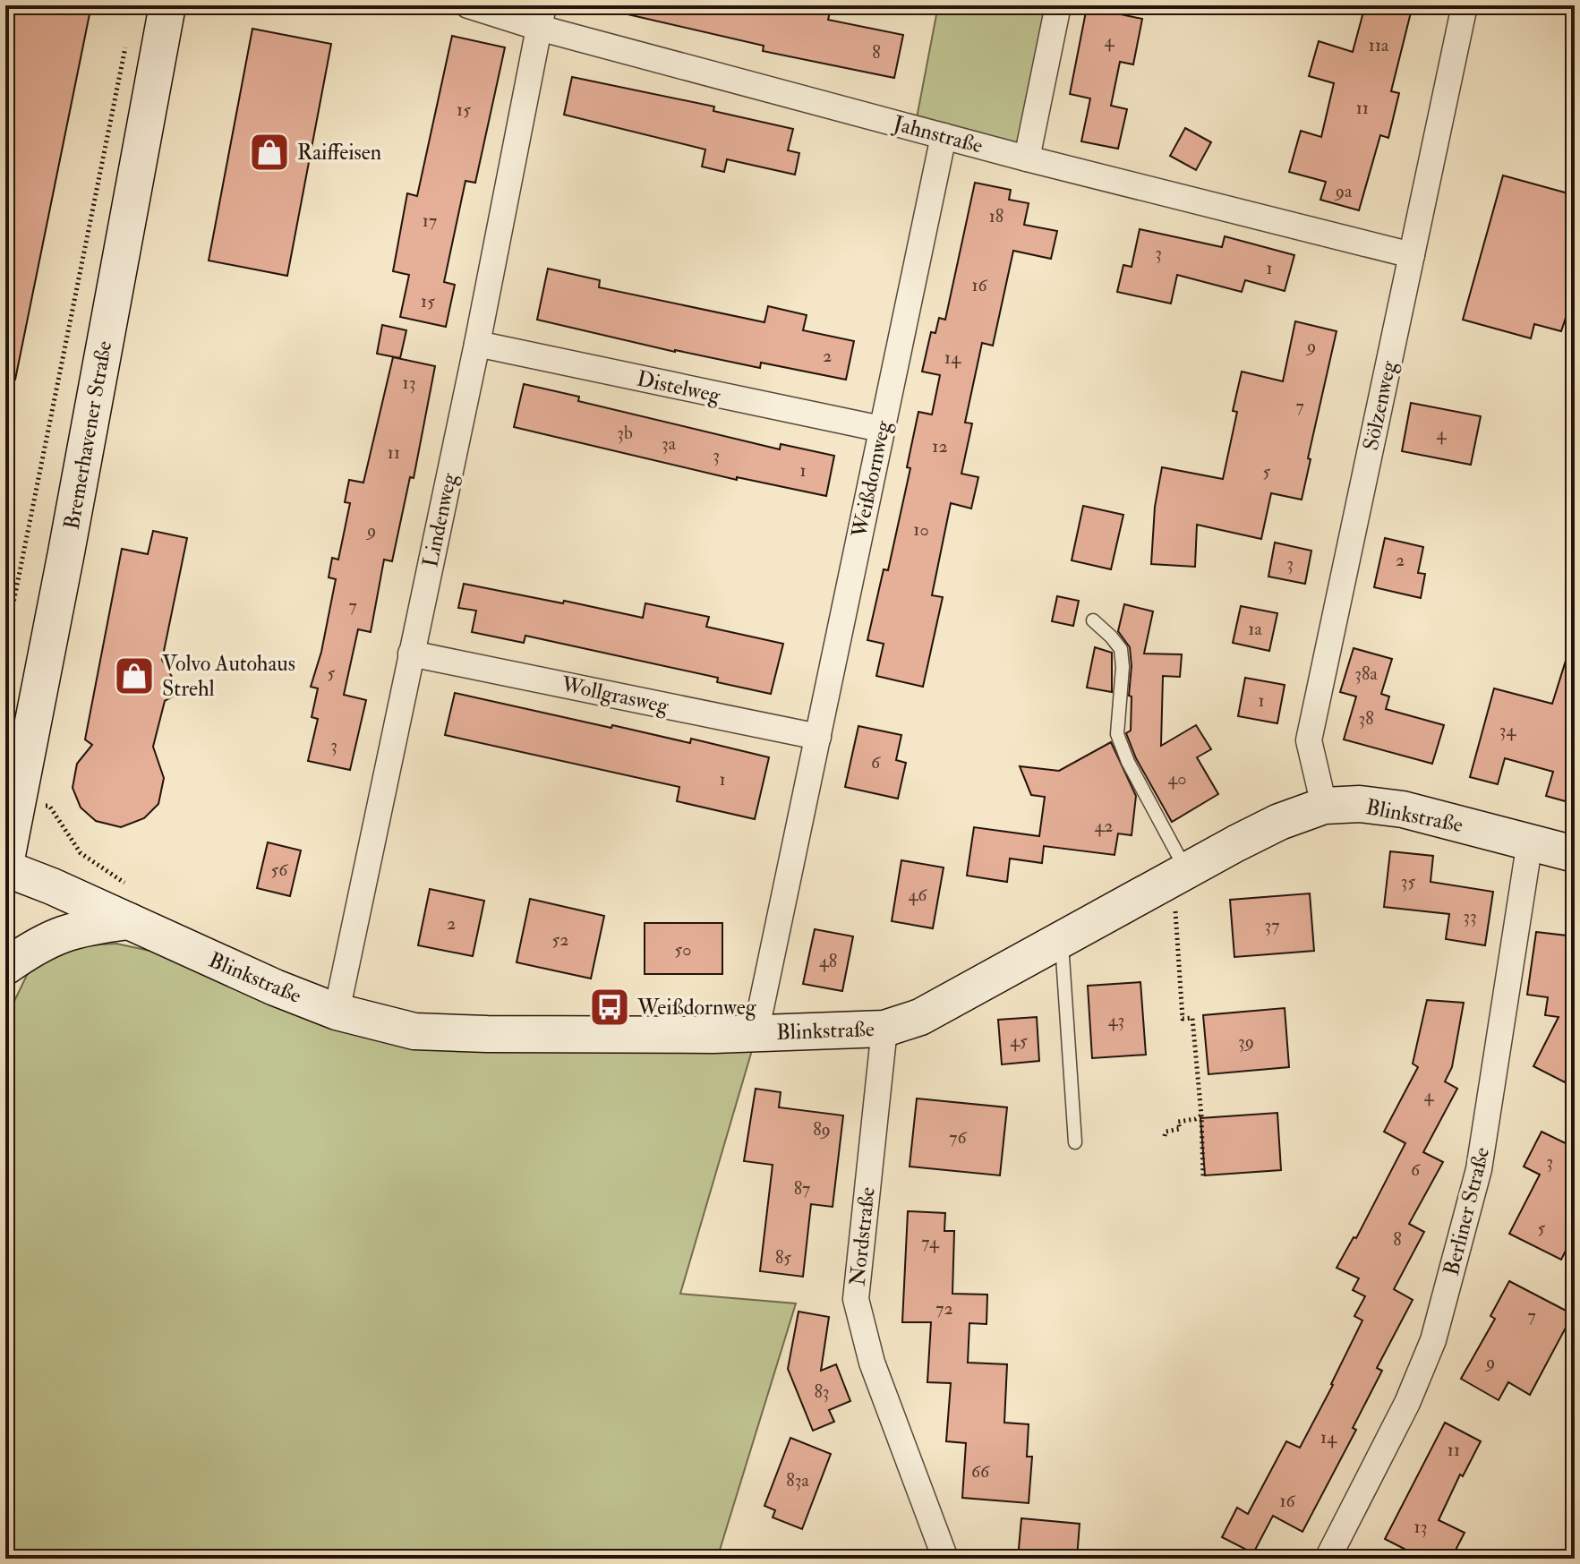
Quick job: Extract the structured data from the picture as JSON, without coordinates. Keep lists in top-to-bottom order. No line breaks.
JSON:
{"streets":{"street":["Jahnstraße","Distelweg","Sölzenweg","Bremerhavener Straße","Weißdornweg","Lindenweg","Wollgrasweg","Blinkstraße","Berliner Straße","Nordstraße"]},"crossings":[["Jahnstraße","Sölzenweg"],["Jahnstraße","Weißdornweg"],["Jahnstraße","Lindenweg"],["Distelweg","Weißdornweg"],["Distelweg","Lindenweg"],["Sölzenweg","Blinkstraße"],["Bremerhavener Straße","Blinkstraße"],["Weißdornweg","Wollgrasweg"],["Weißdornweg","Blinkstraße"],["Lindenweg","Wollgrasweg"],["Lindenweg","Blinkstraße"],["Blinkstraße","Berliner Straße"],["Blinkstraße","Nordstraße"]],"places":{"shop":["Raiffeisen","Volvo Autohaus Strehl"],"bus stop":["Weißdornweg"]},"house_numbers":["4","11a","8","11","15","9a","18","17","3","1","16","15","9","2","14","13","7","3b","4","3a","12","11","3","1","5","10","9","2","3","7","1a","5","38a","1","38","34","3","6","40","1","42","56","35","46","33","2","37","52","50","48","43","45","39","4","89","76","3","6","87","5","8","74","85","72","7","9","83","14","11","66","83a","16","13"]}
